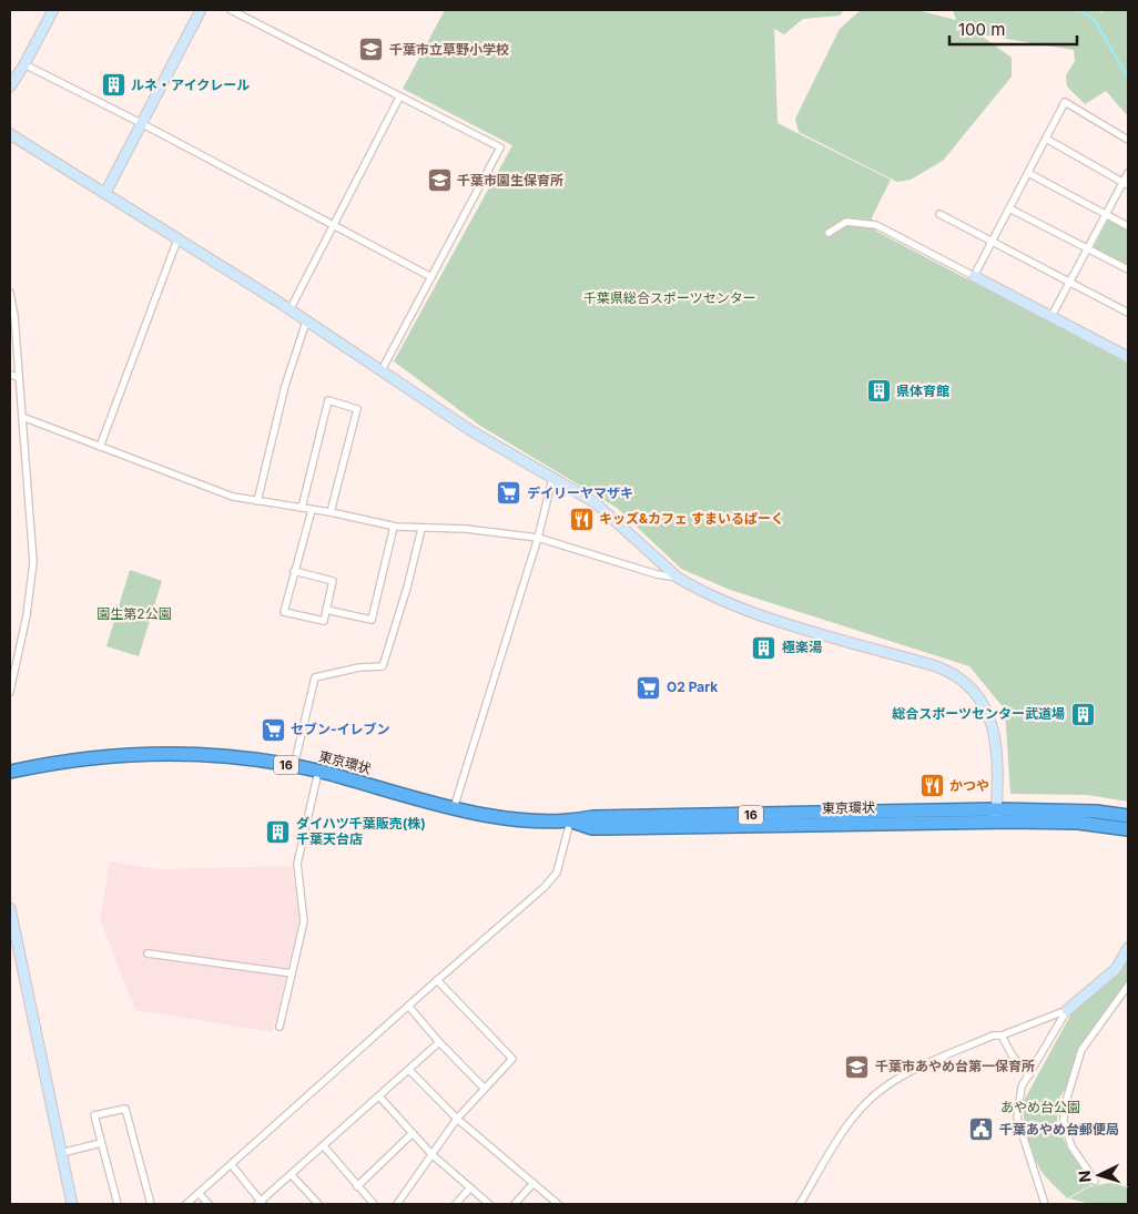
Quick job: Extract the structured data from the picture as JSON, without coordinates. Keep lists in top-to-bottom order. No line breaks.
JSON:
{"streets":{"highway":["東京環状","16"]},"parks":["千葉県総合スポーツセンター","園生第2公園","あやめ台公園"],"places":{"school or university":["千葉市立草野小学校","千葉市園生保育所","千葉市あやめ台第一保育所"],"building":["ルネ・アイクレール","県体育館","極楽湯","総合スポーツセンター武道場","ダイハツ千葉販売(株) 千葉天台店"],"supermarket":["デイリーヤマザキ","O2 Park","セブン-イレブン"],"restaurant":["キッズ&カフェ すまいるぱーく","かつや"],"public building":["千葉あやめ台郵便局"]},"scale_bar":"100 m","north":"left"}
